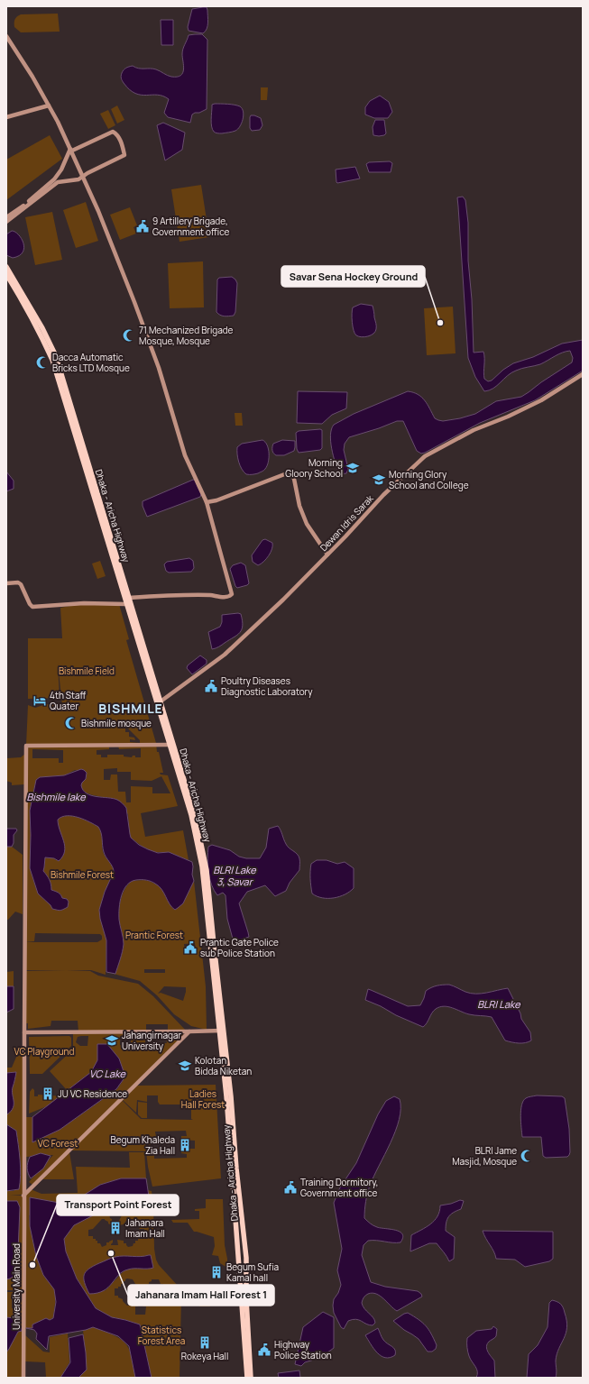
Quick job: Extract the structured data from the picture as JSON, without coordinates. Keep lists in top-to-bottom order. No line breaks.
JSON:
{"streets":{"highway":["Dhaka - Aricha Highway"],"street":["Dewan Idris Sarak","University Main Road"]},"crossings":[["Dhaka - Aricha Highway","Dewan Idris Sarak"],["Dhaka - Aricha Highway","University Main Road"]],"districts":["BISHMILE"],"water":["Bishmile lake","BLRI Lake 3, Savar","BLRI Lake","VC Lake"],"parks":["Bishmile Field","Bishmile Forest","Prantic Forest","VC Playground","Ladies Hall Forest","VC Forest","Statistics Forest Area"],"places":{"public building":["9 Artillery Brigade, Government office","Poultry Diseases Diagnostic Laboratory","Prantic Gate Police sub Police Station","Training Dormitory, Government office","Highway Police Station"],"other":["Savar Sena Hockey Ground","Jahanara Imam Hall Forest 1","Transport Point Forest"],"mosque":["71 Mechanized Brigade Mosque, Mosque","Dacca Automatic Bricks LTD Mosque","Bishmile mosque","BLRI Jame Masjid, Mosque"],"school or university":["Morning Gloory School","Morning Glory School and College","Jahangirnagar University","Kolotan Bidda Niketan"],"hotel":["4th Staff Quater"],"building":["JU VC Residence","Begum Khaleda Zia Hall","Jahanara Imam Hall","Begum Sufia Kamal hall","Rokeya Hall"]}}
